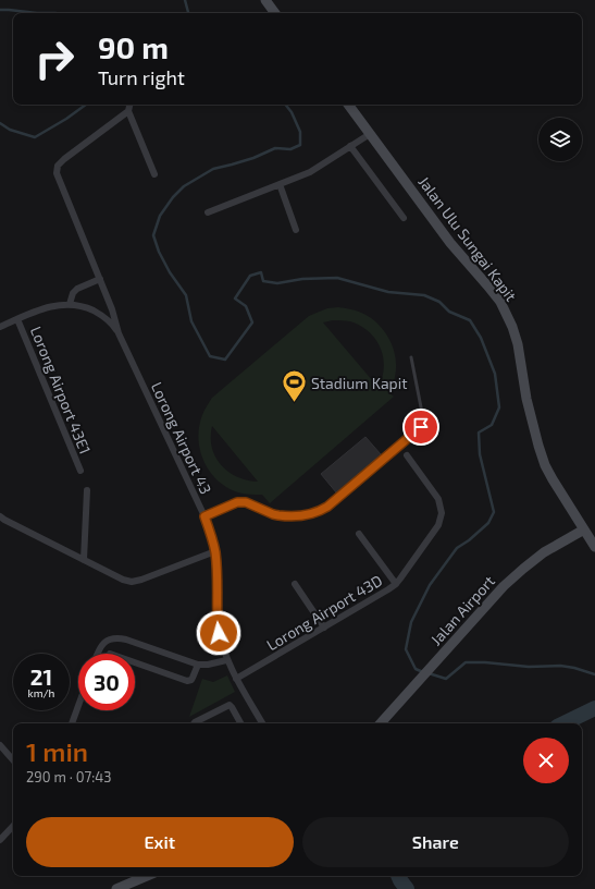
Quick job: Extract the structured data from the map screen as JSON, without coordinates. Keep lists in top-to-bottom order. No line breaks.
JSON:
{"streets":{"main road":["Jalan Ulu Sungai Kapit","Jalan Airport"],"street":["Lorong Airport 43E1","Lorong Airport 43","Lorong Airport 43D"]},"crossings":[["Jalan Ulu Sungai Kapit","Jalan Airport"],["Lorong Airport 43","Lorong Airport 43D"]],"places":{"sports":["Stadium Kapit"]},"page":{"turn":["90 m","Turn right"],"speed":"21 km/h","limit":"30","heading":["1 min","290 m · 07:43"],"buttons":["Exit","Share"]}}
